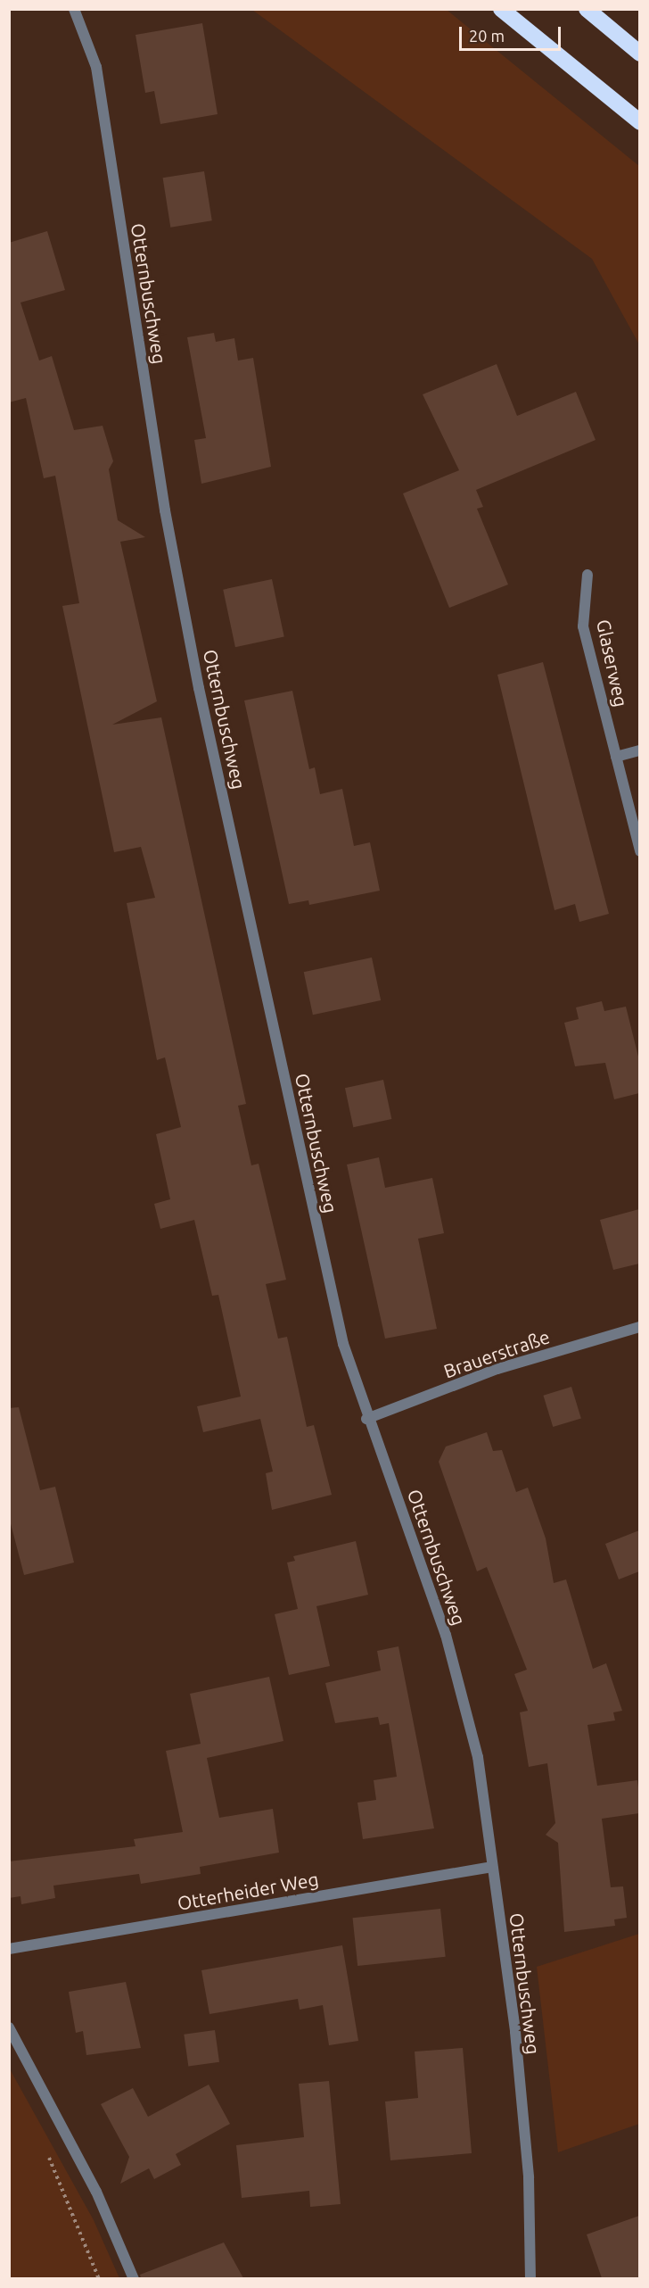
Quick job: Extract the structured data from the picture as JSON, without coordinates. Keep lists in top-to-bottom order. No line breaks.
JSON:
{"streets":{"street":["Otternbuschweg","Glaserweg","Brauerstraße","Otterheider Weg"]},"crossings":[["Otternbuschweg","Brauerstraße"],["Otternbuschweg","Otterheider Weg"]],"scale_bar":"20 m"}
